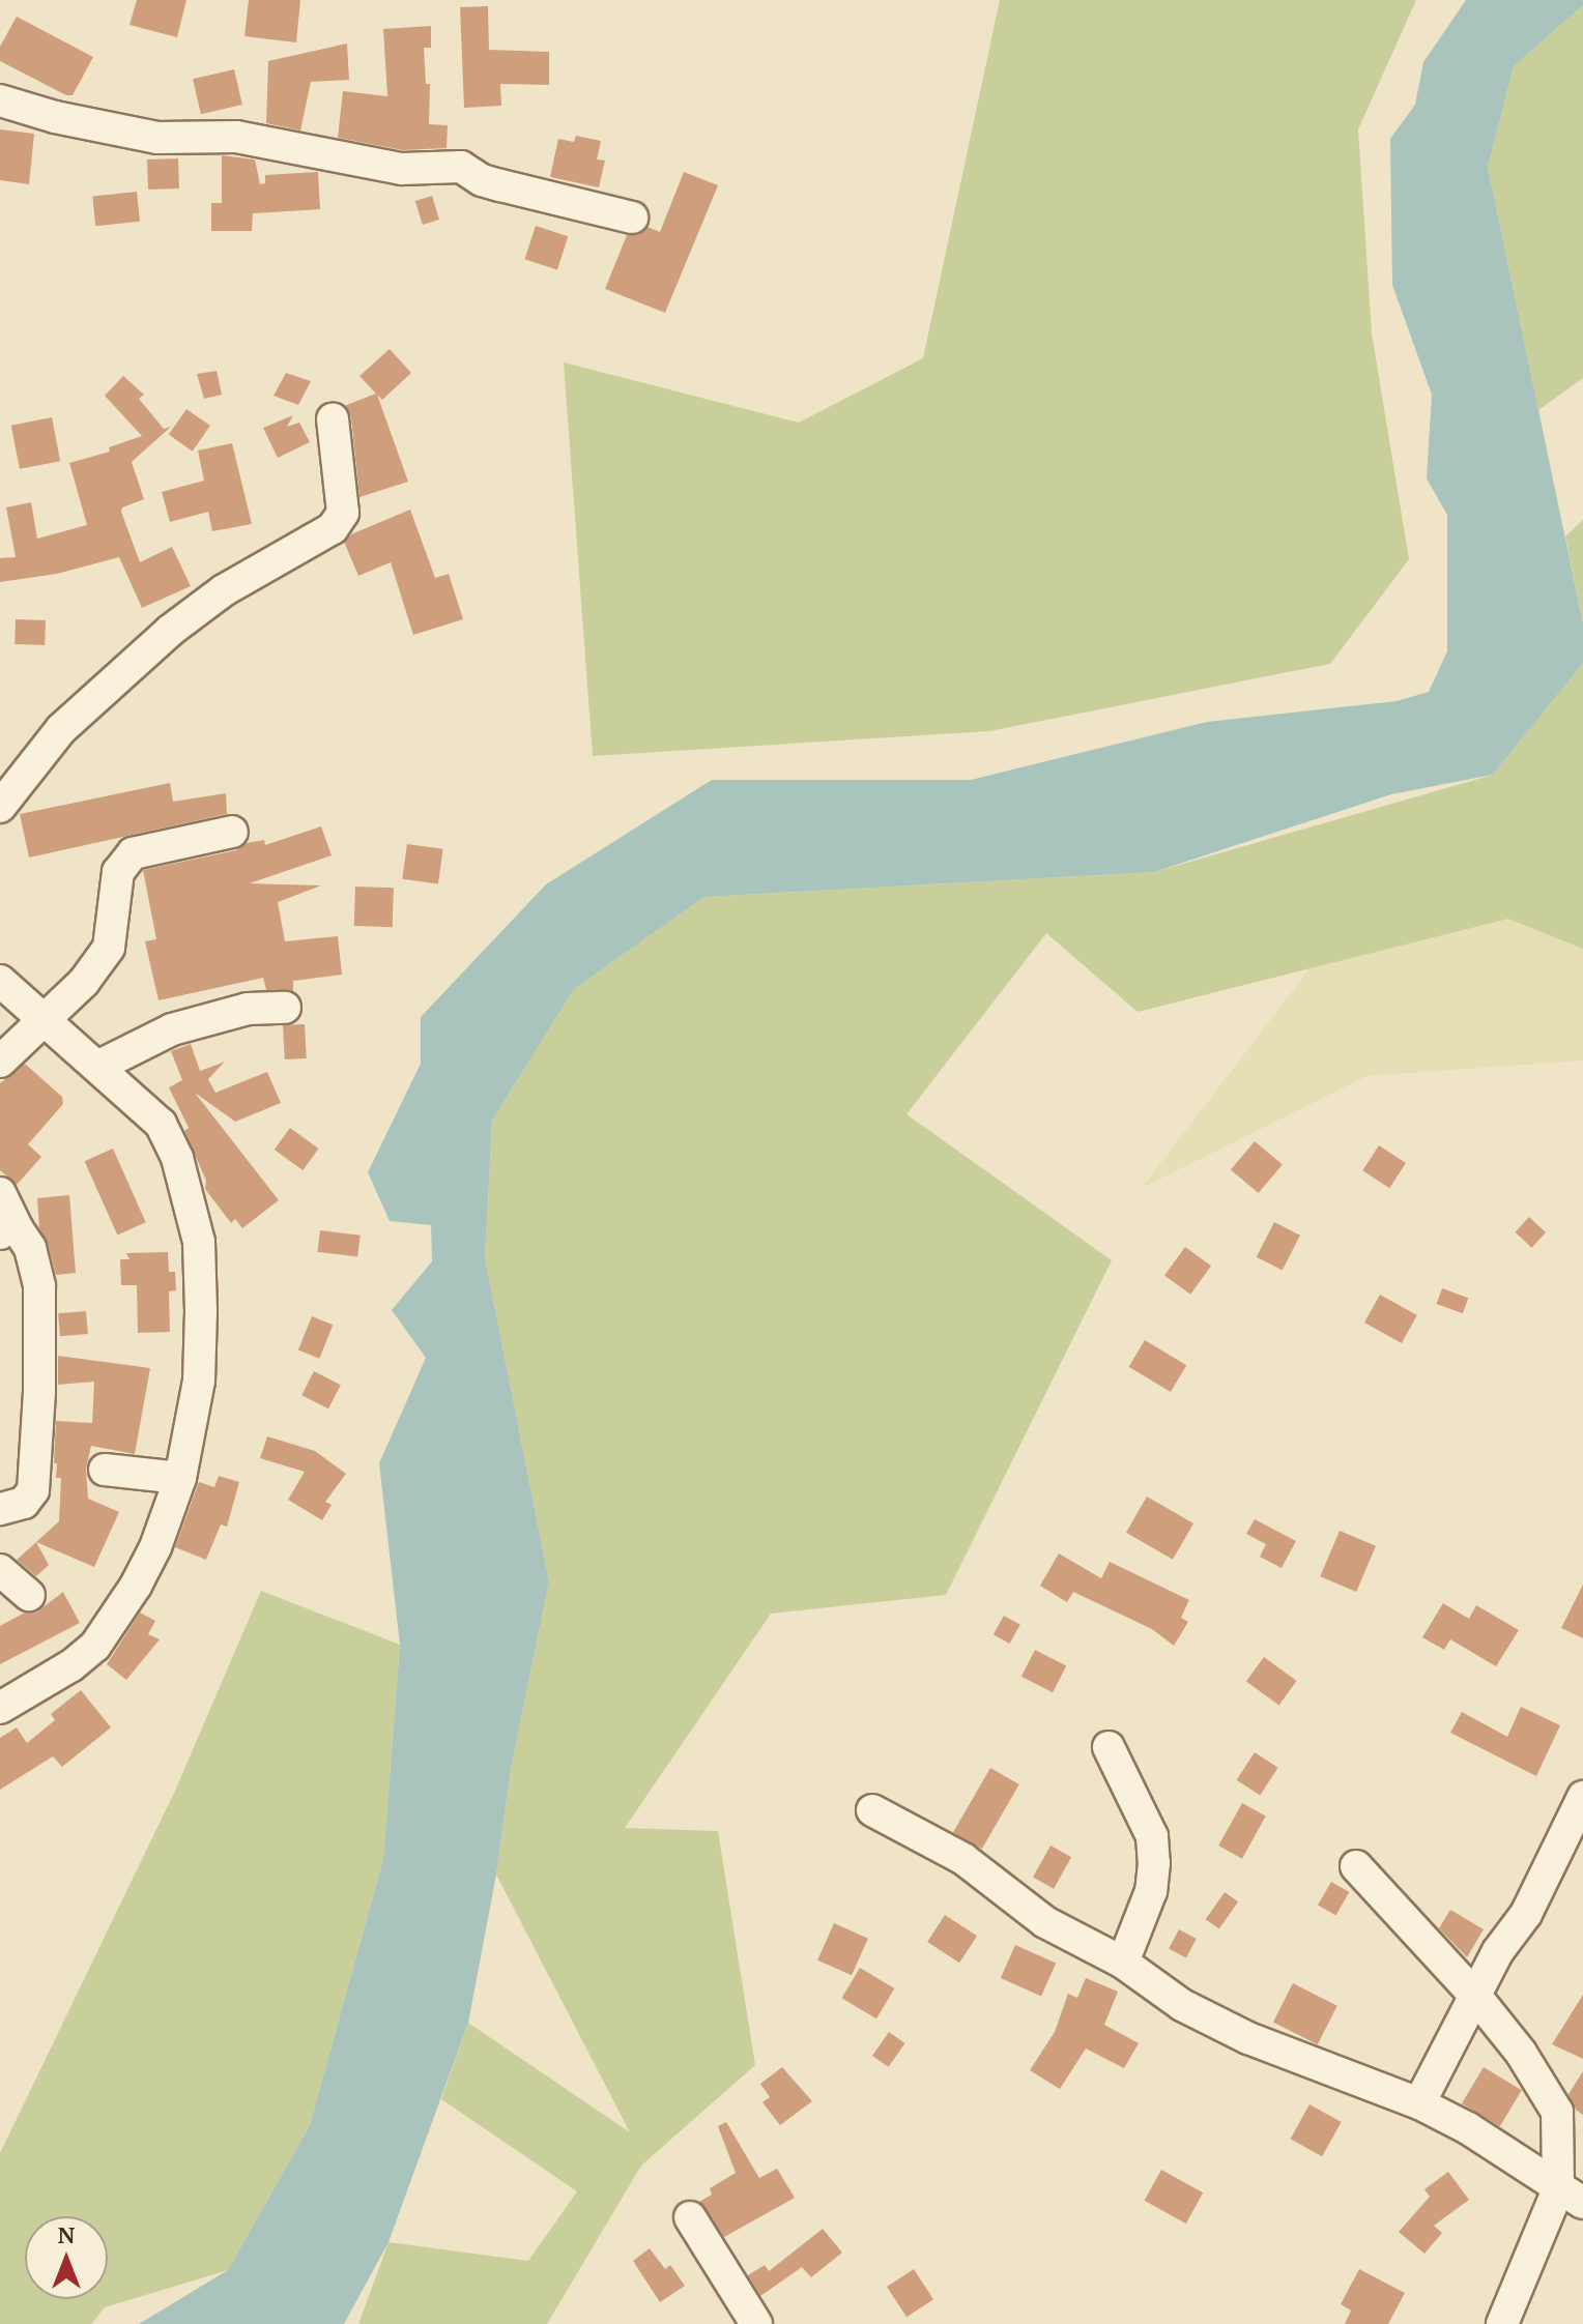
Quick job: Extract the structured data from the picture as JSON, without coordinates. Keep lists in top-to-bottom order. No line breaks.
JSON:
{"north":"top"}
